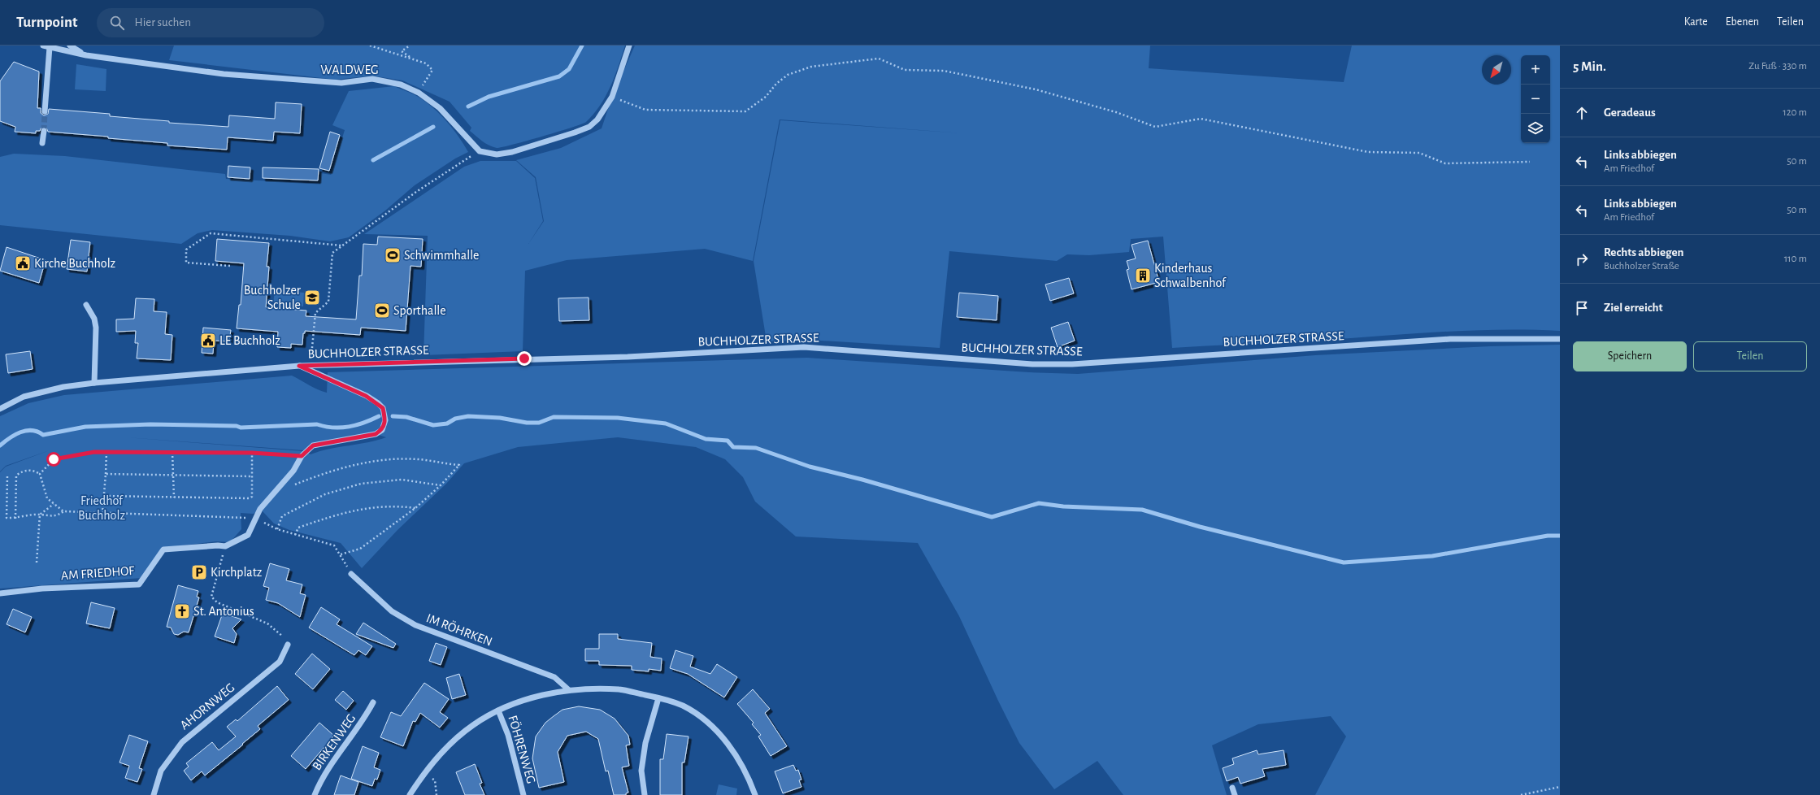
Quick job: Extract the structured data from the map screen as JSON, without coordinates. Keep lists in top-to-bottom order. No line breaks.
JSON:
{"streets":{"street":["WALDWEG","BUCHHOLZER STRASSE","AM FRIEDHOF","IM RÖHRKEN","AHORNWEG","BIRKENWEG","FÖHRENWEG"]},"crossings":[["BUCHHOLZER STRASSE","AM FRIEDHOF"]],"parks":["Friedhof Buchholz"],"places":{"sports":["Schwimmhalle","Sporthalle"],"public building":["Kirche Buchholz","LE Buchholz"],"building":["Kinderhaus Schwalbenhof"],"school or university":["Buchholzer Schule"],"parking":["Kirchplatz"],"church":["St. Antonius"]},"north":"bottom left","page":{"header":"Turnpoint","search":"Hier suchen","nav":["Karte","Ebenen","Teilen"],"heading":["5 Min.","Zu Fuß · 330 m"],"map_buttons":["+","−"],"list":[["Geradeaus","120 m"],["Links abbiegen","Am Friedhof","50 m"],["Links abbiegen","Am Friedhof","50 m"],["Rechts abbiegen","Buchholzer Straße","110 m"],"Ziel erreicht"],"buttons":["Speichern","Teilen"]}}
